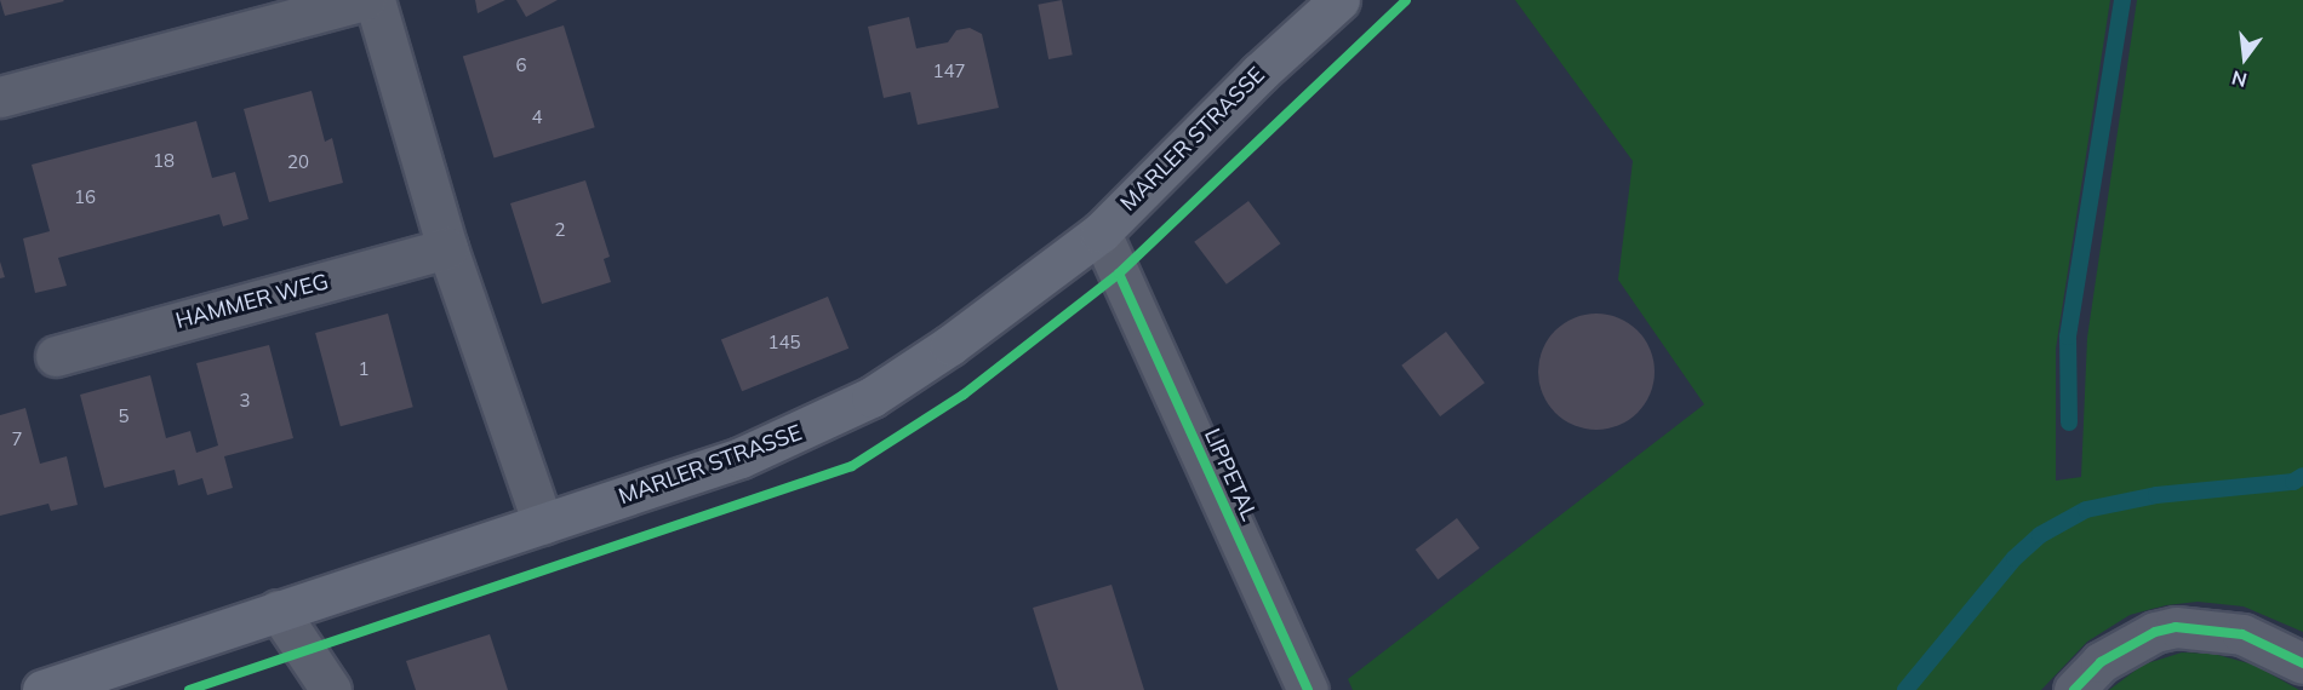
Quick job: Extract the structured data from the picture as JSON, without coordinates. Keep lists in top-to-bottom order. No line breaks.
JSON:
{"streets":{"main road":["MARLER STRASSE"],"street":["HAMMER WEG","LIPPETAL"]},"crossings":[["MARLER STRASSE","LIPPETAL"]],"house_numbers":["6","147","4","18","20","16","2","145","1","3","5","7"],"north":"bottom"}
